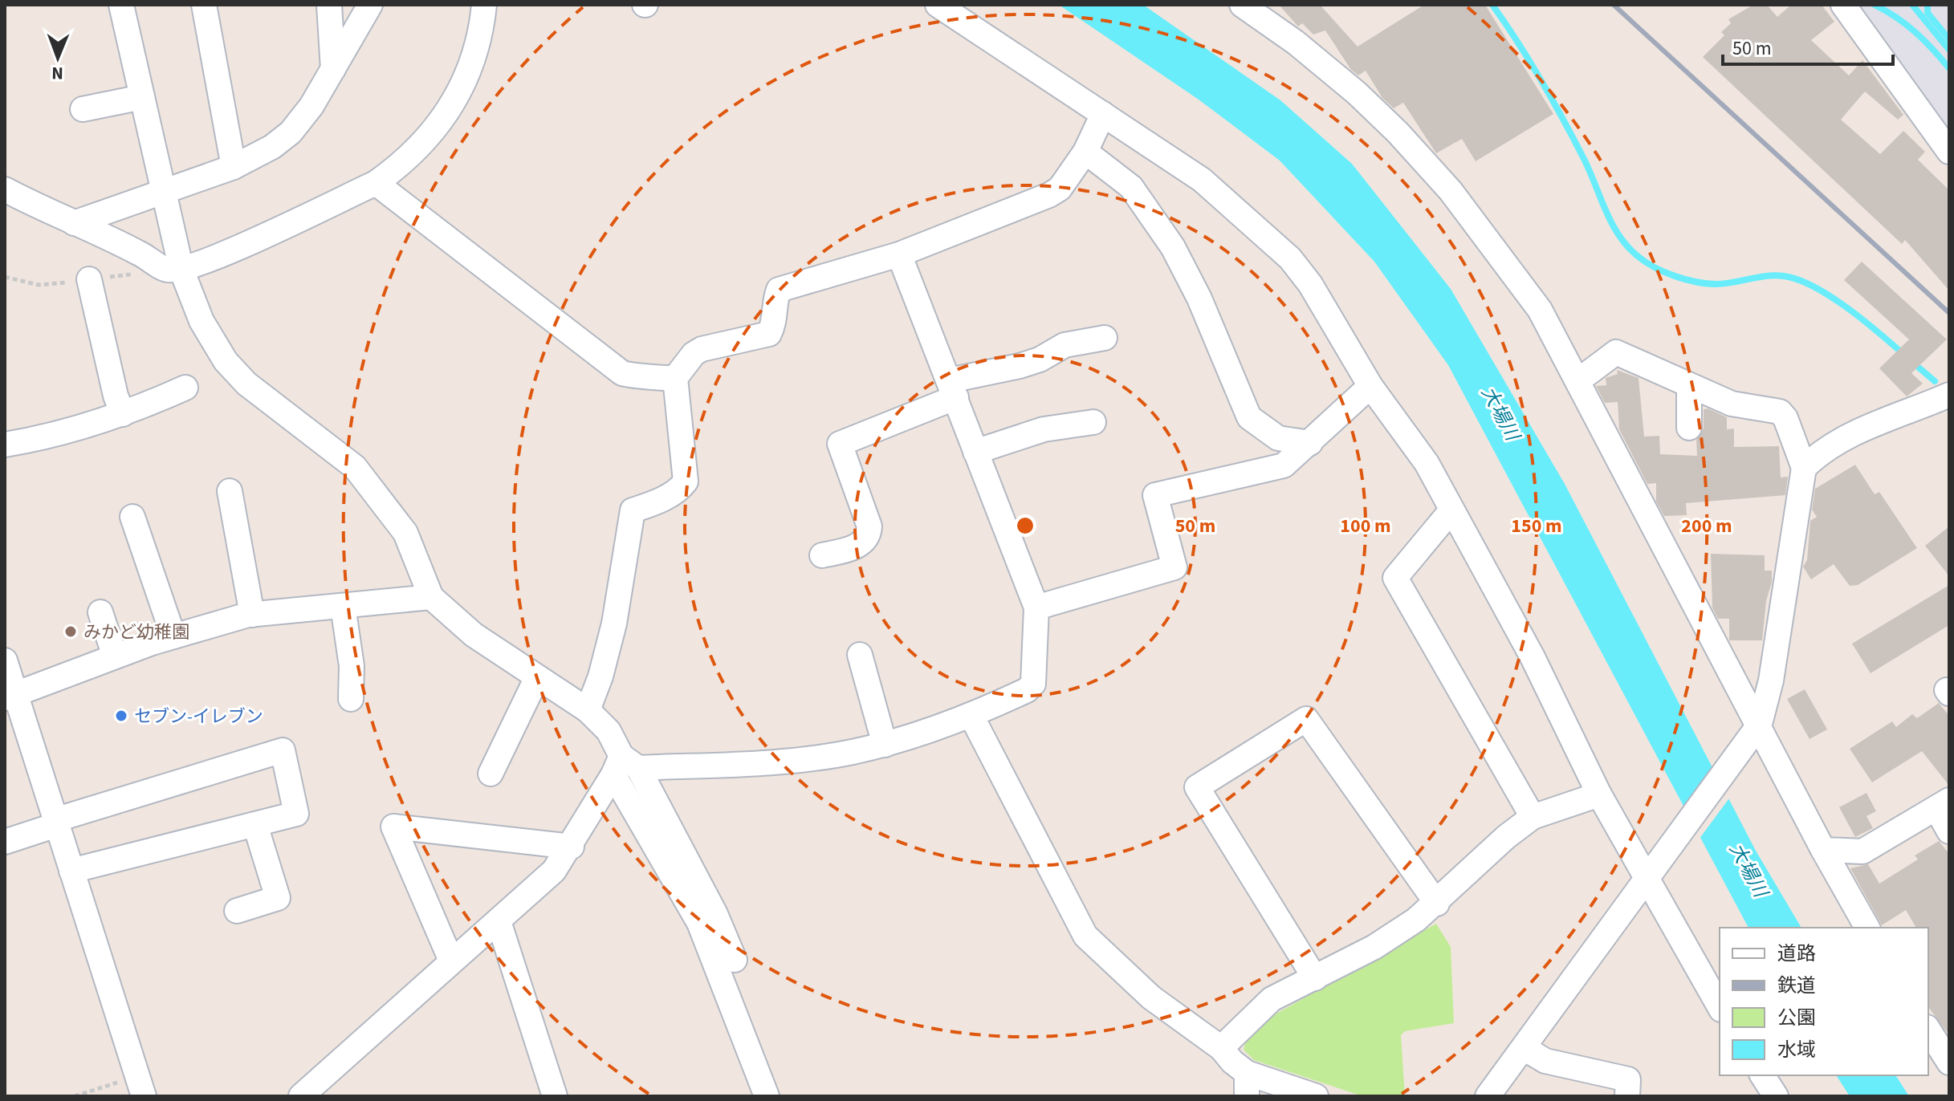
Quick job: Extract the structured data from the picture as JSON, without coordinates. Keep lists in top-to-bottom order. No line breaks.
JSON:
{"water":["大場川"],"places":["みかど幼稚園","セブン-イレブン"],"legend":["道路","鉄道","公園","水域"],"scale_bar":"50 m","north":"bottom","rings":["50 m","100 m","150 m","200 m"]}
